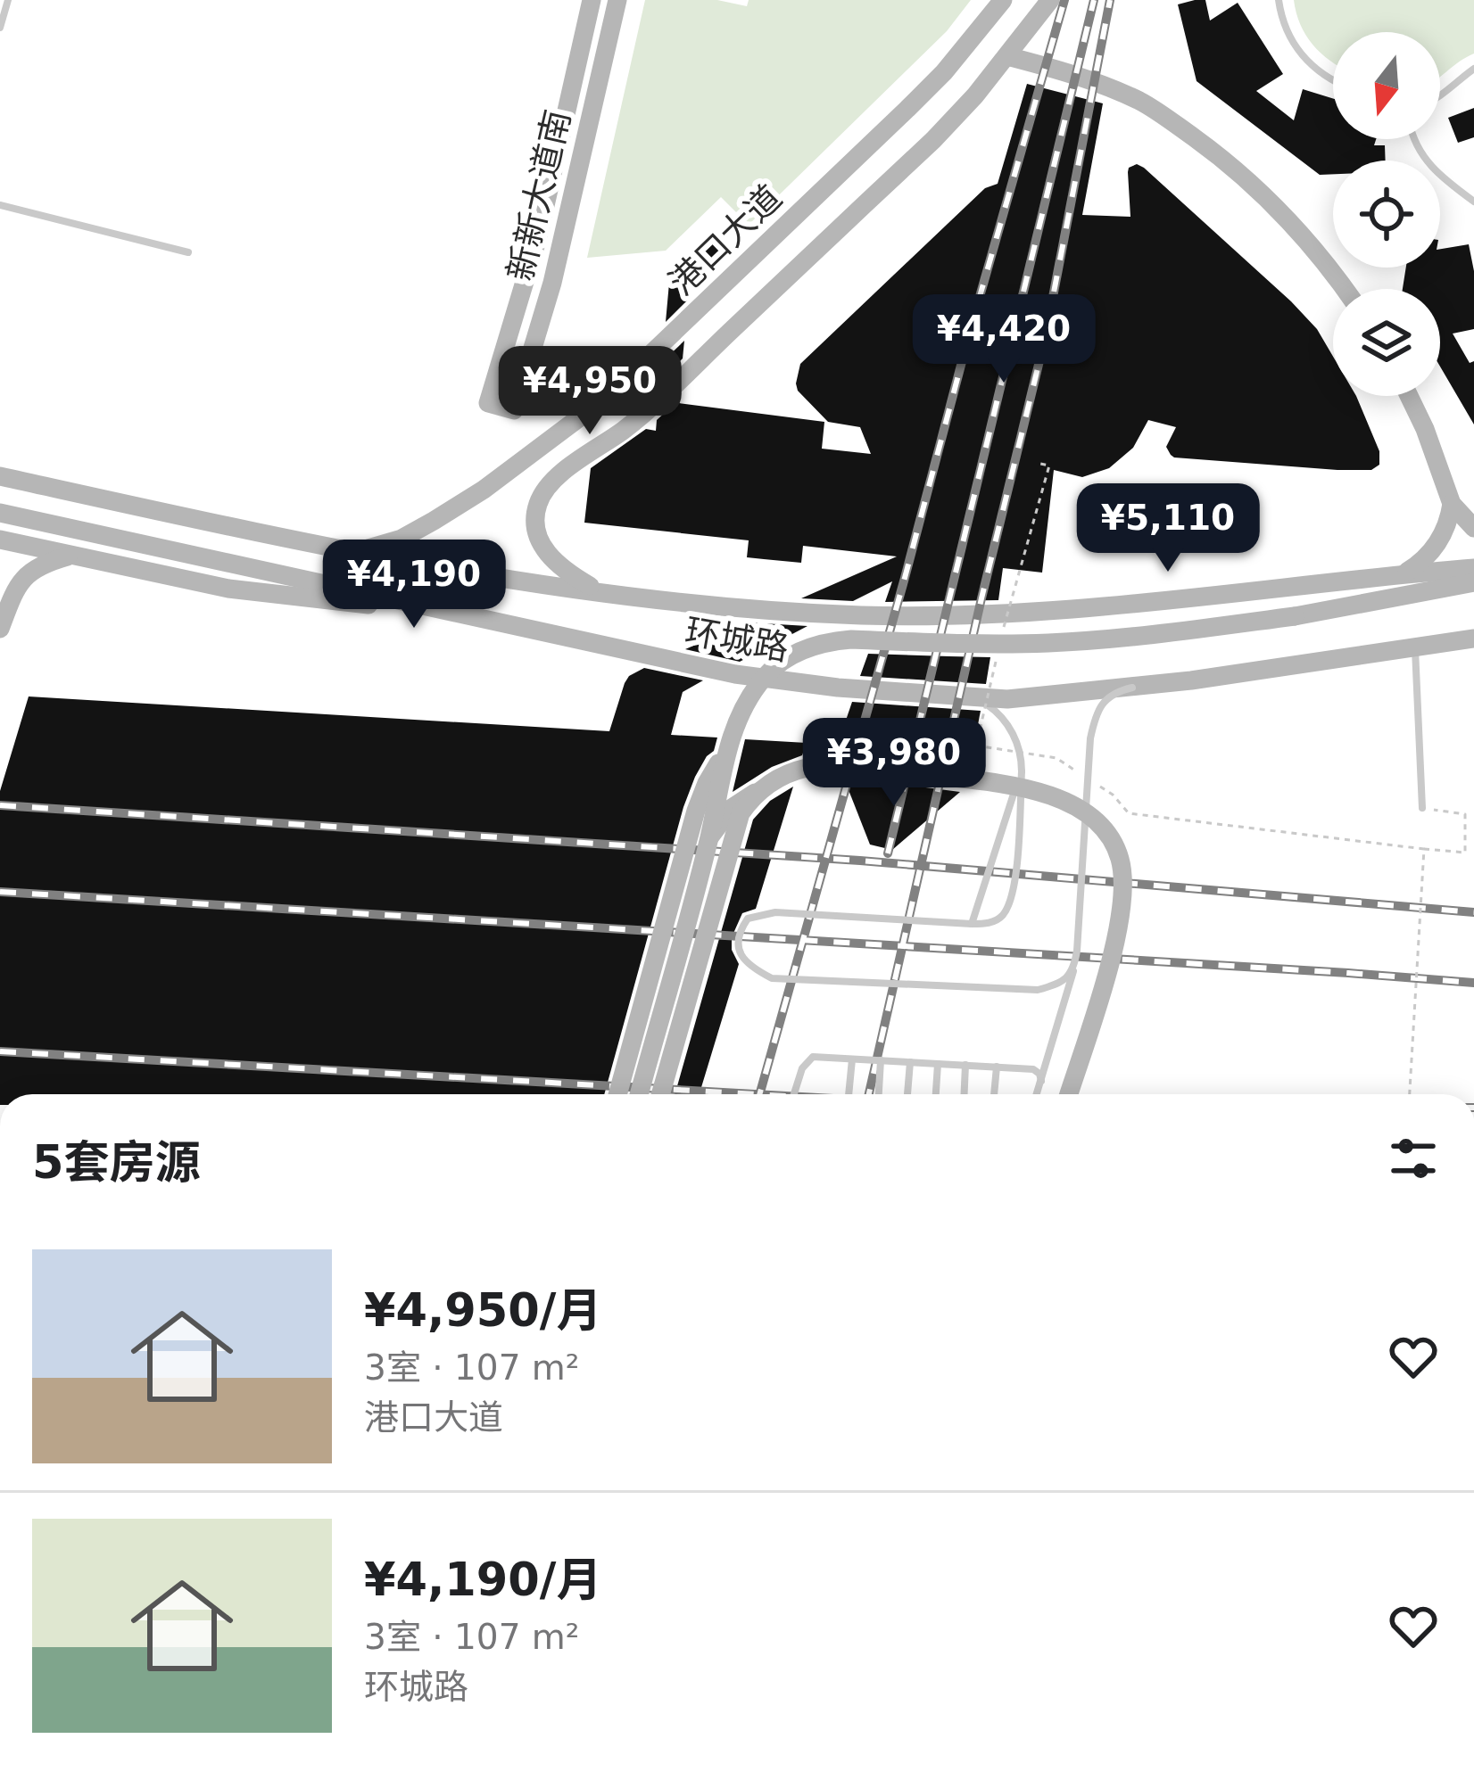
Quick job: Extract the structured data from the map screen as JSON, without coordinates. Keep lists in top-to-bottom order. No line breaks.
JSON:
{"streets":{"street":["新新大道南","港口大道","环城路"]},"crossings":[["港口大道","环城路"]],"north":"bottom","page":{"price":["¥4,420","¥4,950","¥5,110","¥4,190","¥3,980"],"heading":"5套房源","list":[{"name":"¥4,950/月","note":"3室 · 107 m² · 港口大道"},{"name":"¥4,190/月","note":"3室 · 107 m² · 环城路"}]}}
